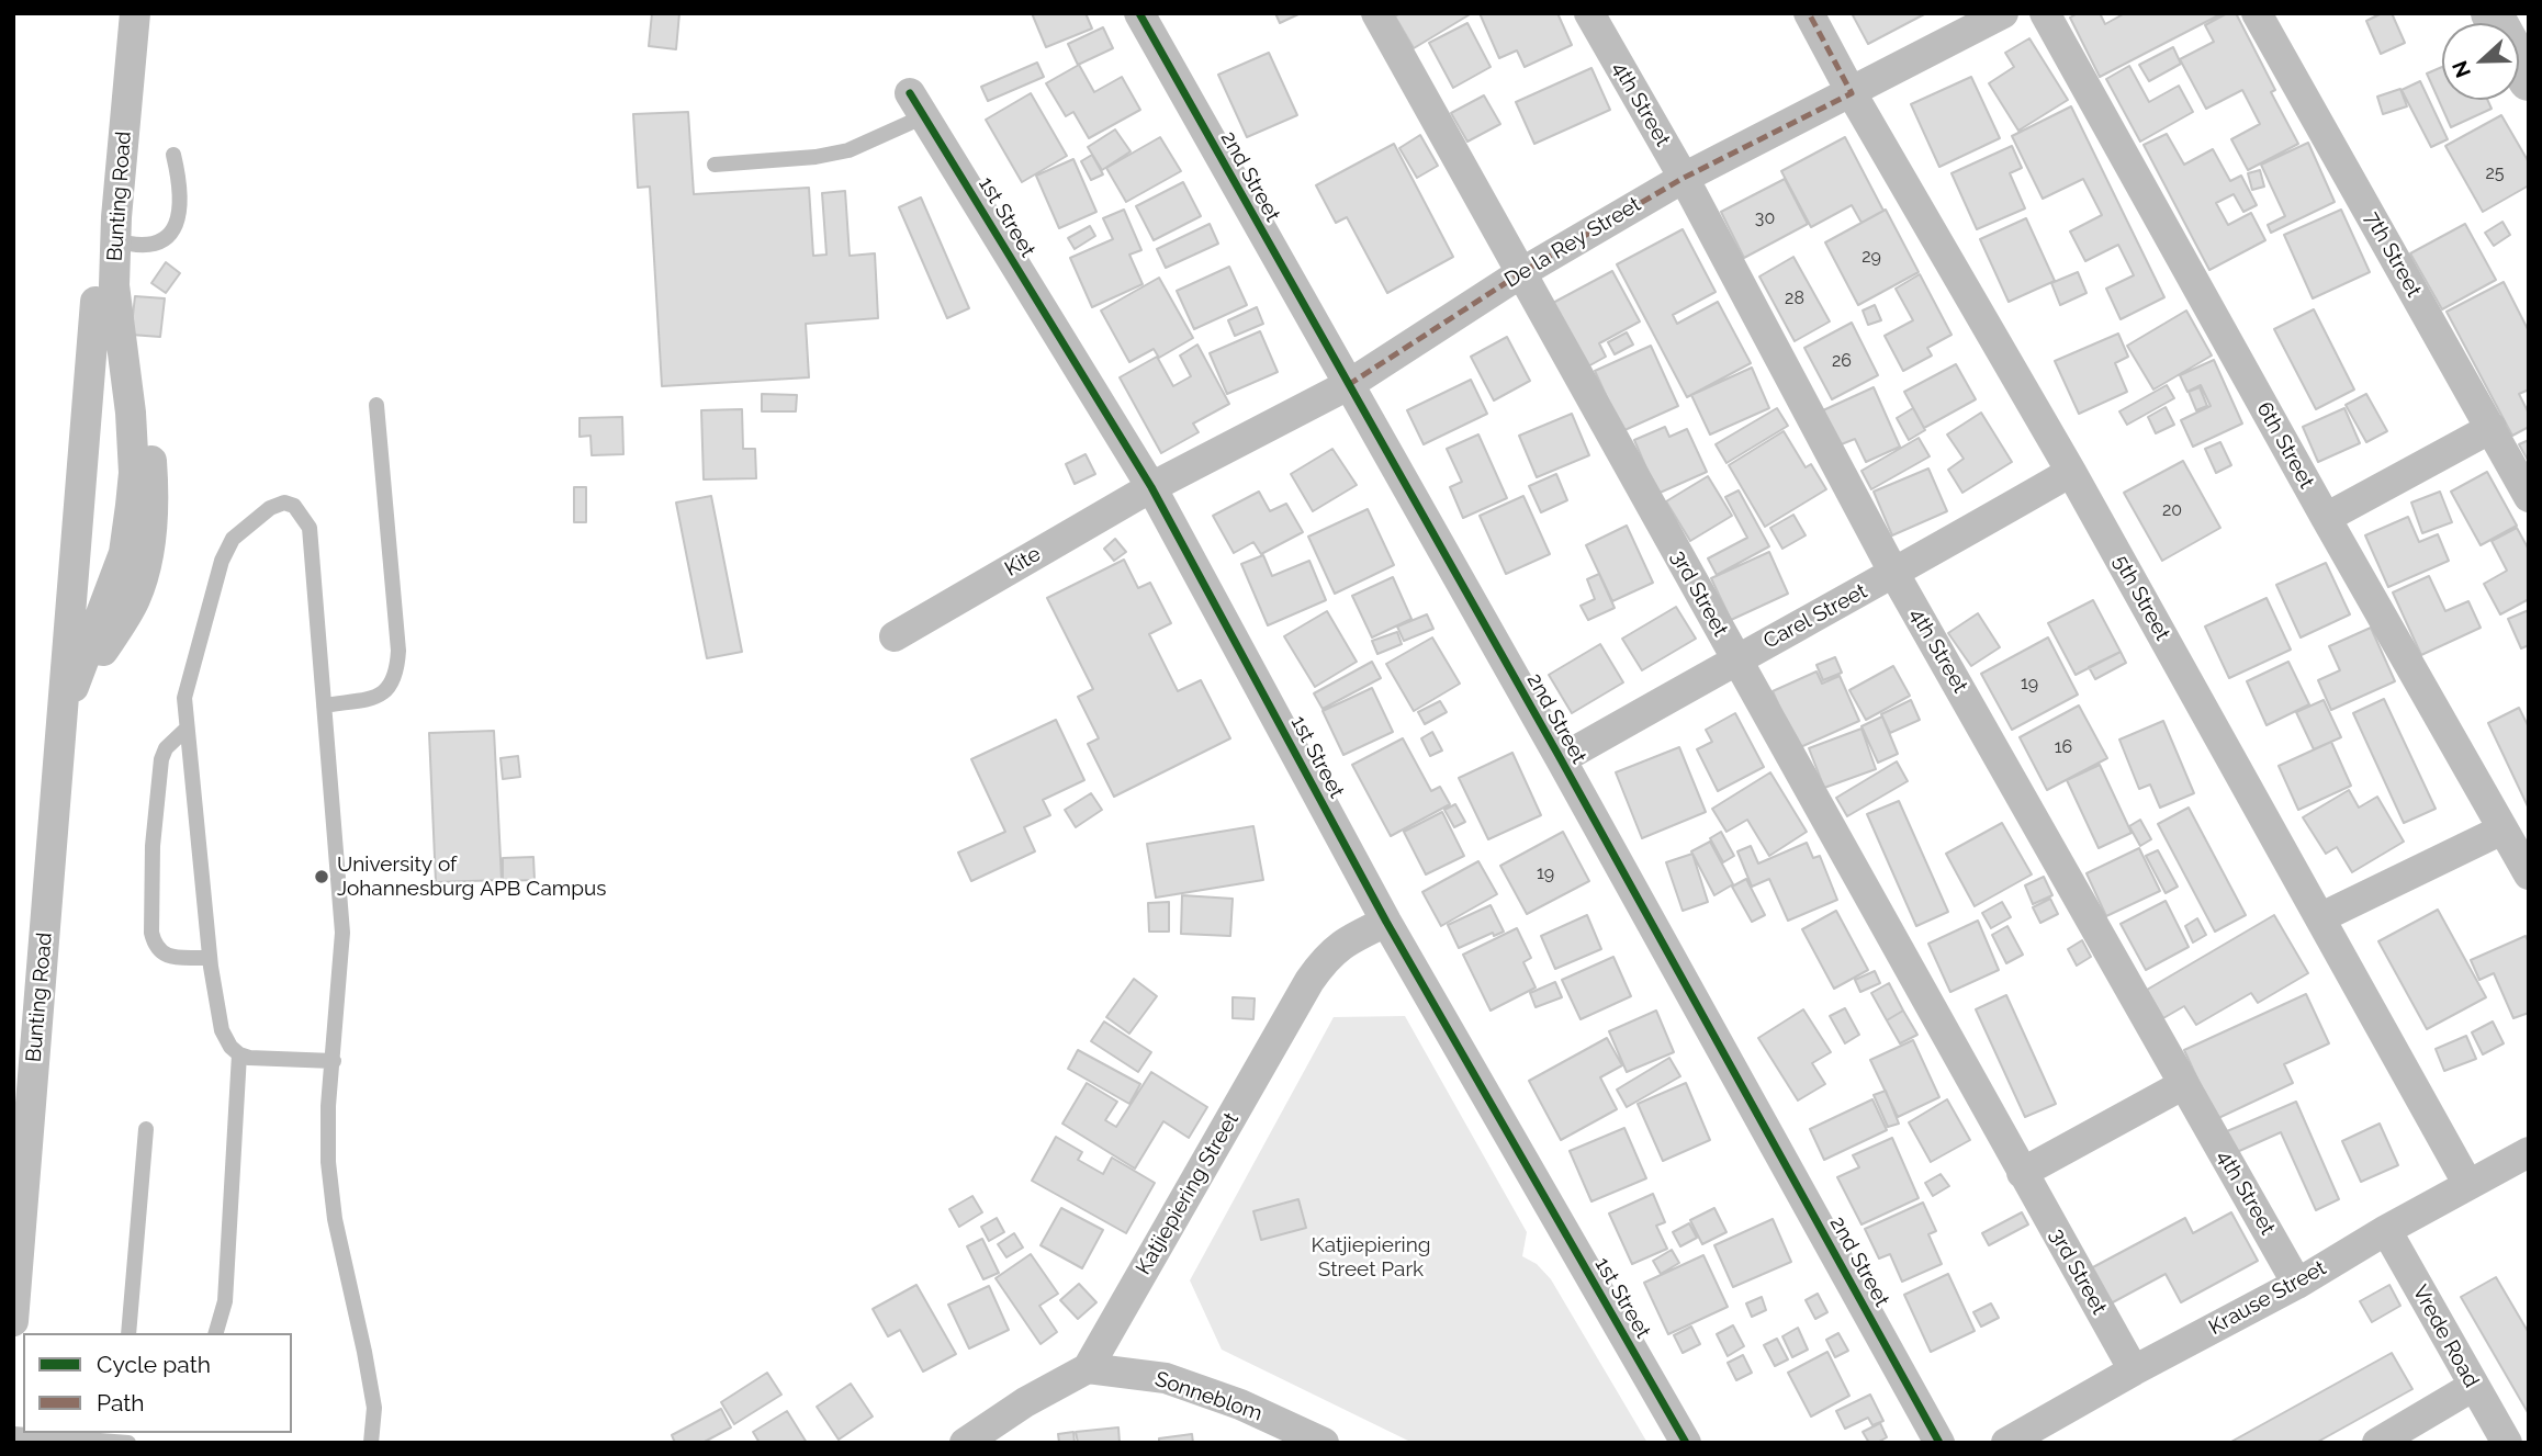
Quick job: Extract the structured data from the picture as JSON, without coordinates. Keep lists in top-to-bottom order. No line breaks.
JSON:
{"streets":{"street":["4th Street","2nd Street","Bunting Road","1st Street","De la Rey Street","7th Street","6th Street","Kite","3rd Street","5th Street","Carel Street","Katjiepiering Street","Krause Street","Vrede Road","Sonneblom"]},"crossings":[["4th Street","De la Rey Street"],["4th Street","Carel Street"],["4th Street","Krause Street"],["2nd Street","De la Rey Street"],["2nd Street","Carel Street"],["1st Street","De la Rey Street"],["1st Street","Kite"],["1st Street","Katjiepiering Street"],["De la Rey Street","Kite"],["De la Rey Street","3rd Street"],["De la Rey Street","5th Street"],["3rd Street","Carel Street"],["3rd Street","Krause Street"],["5th Street","Carel Street"],["5th Street","Krause Street"],["Katjiepiering Street","Sonneblom"],["Krause Street","Vrede Road"]],"parks":["Katjiepiering Street Park"],"places":["University of Johannesburg APB Campus"],"house_numbers":["25","30","29","28","26","20","19","16","19"],"legend":["Cycle path","Path"],"north":"left"}
